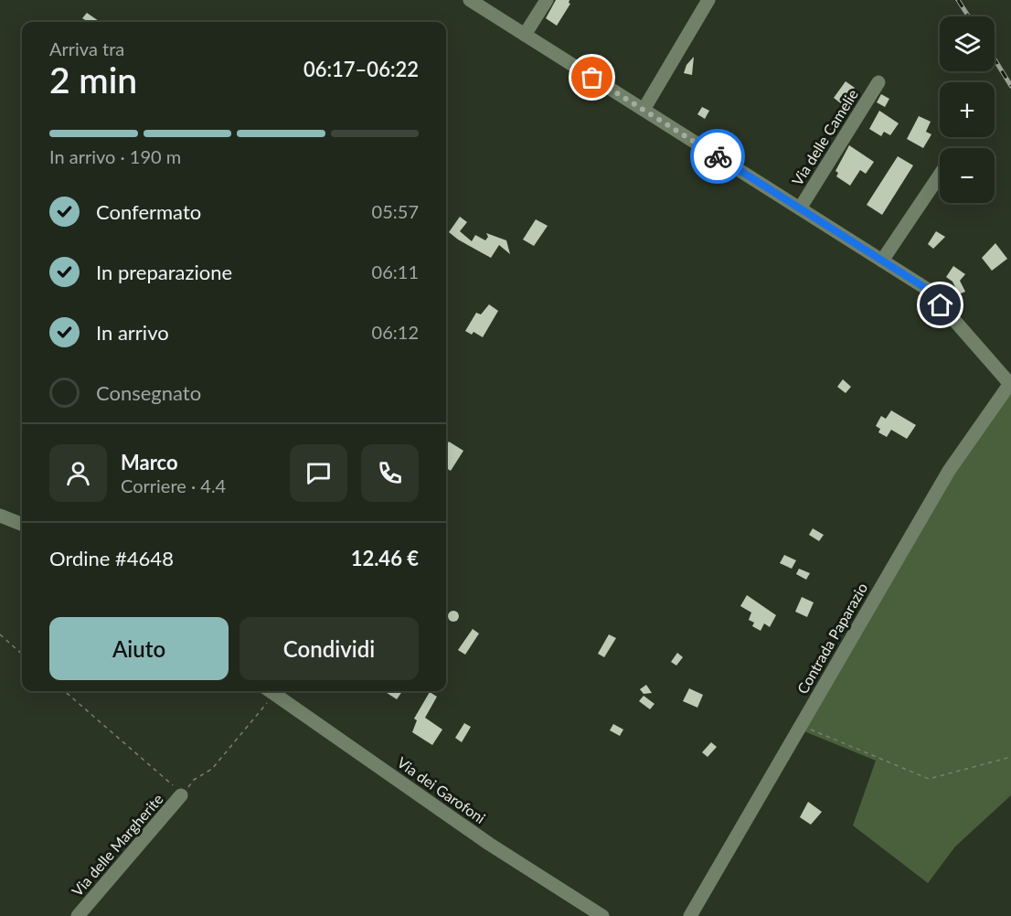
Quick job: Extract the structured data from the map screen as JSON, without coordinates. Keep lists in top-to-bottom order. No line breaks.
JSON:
{"streets":{"street":["Via delle Camelie","Contrada Paparazio","Via dei Garofoni","Via delle Margherite"]},"crossings":[["Via delle Camelie","Contrada Paparazio"]],"page":{"map_buttons":["+","−"],"heading":["2 min","Arriva tra","06:17–06:22"],"panel":["Marco","Corriere · 4.4","Ordine #4648","12.46 €"],"bar":"In arrivo · 190 m","list":[["Confermato","05:57"],["In preparazione","06:11"],["In arrivo","06:12"],"Consegnato"],"buttons":["Aiuto","Condividi"]}}
